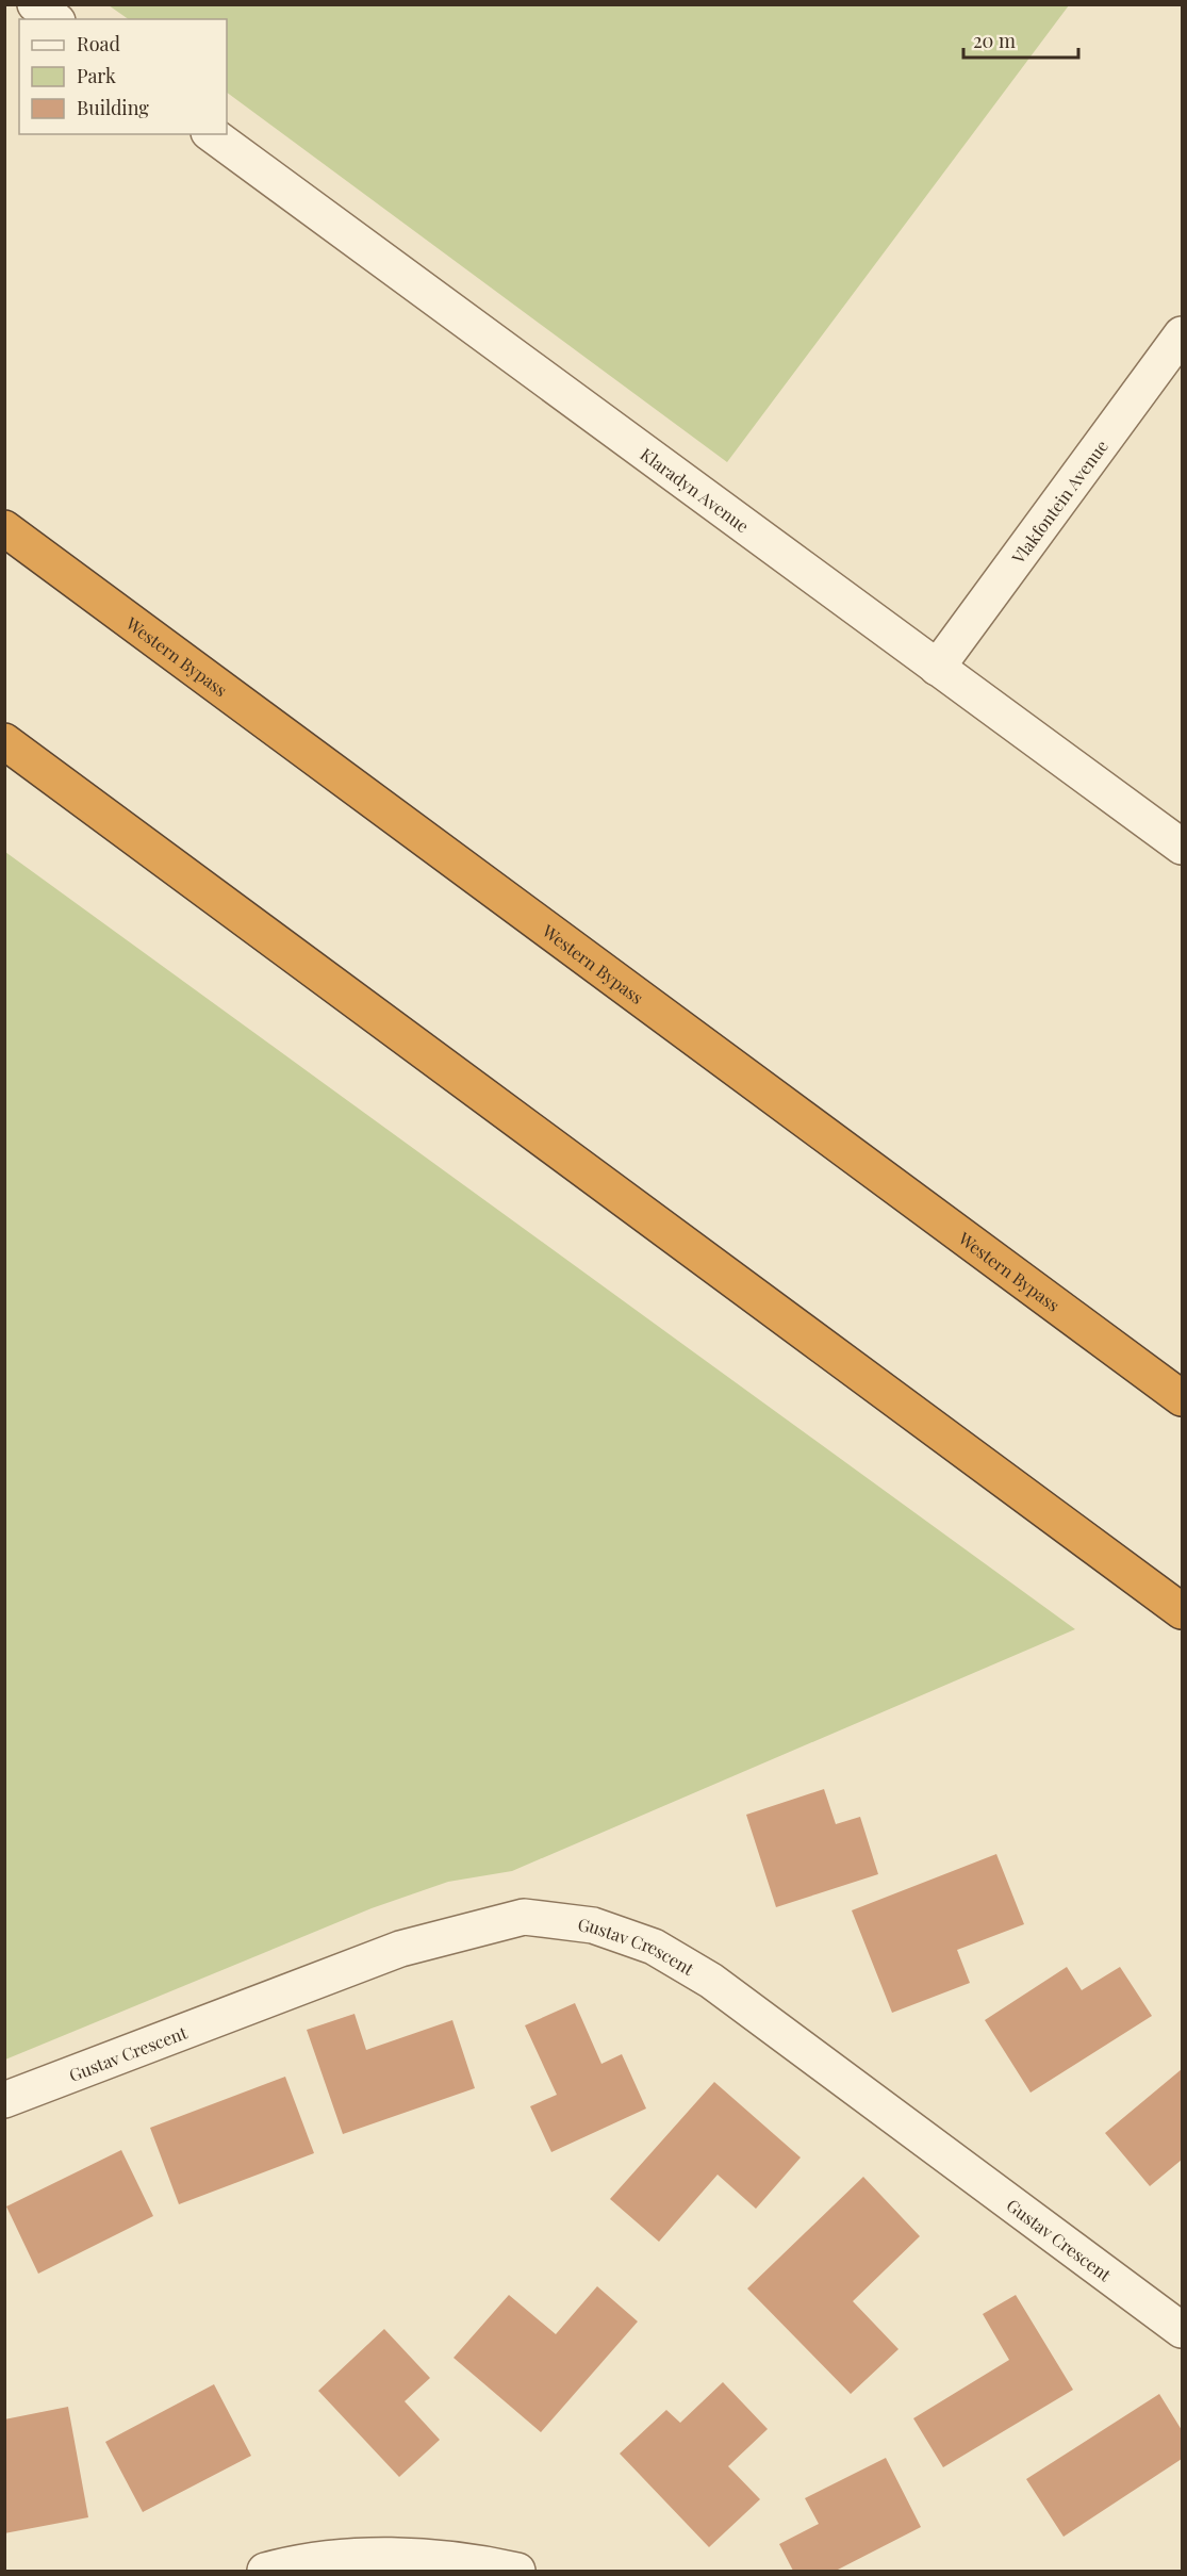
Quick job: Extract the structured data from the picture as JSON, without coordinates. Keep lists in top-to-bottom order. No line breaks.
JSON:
{"streets":{"highway":["Western Bypass"],"street":["Klaradyn Avenue","Vlakfontein Avenue","Gustav Crescent"]},"crossings":[["Klaradyn Avenue","Vlakfontein Avenue"]],"legend":["Road","Park","Building"],"scale_bar":"20 m"}
